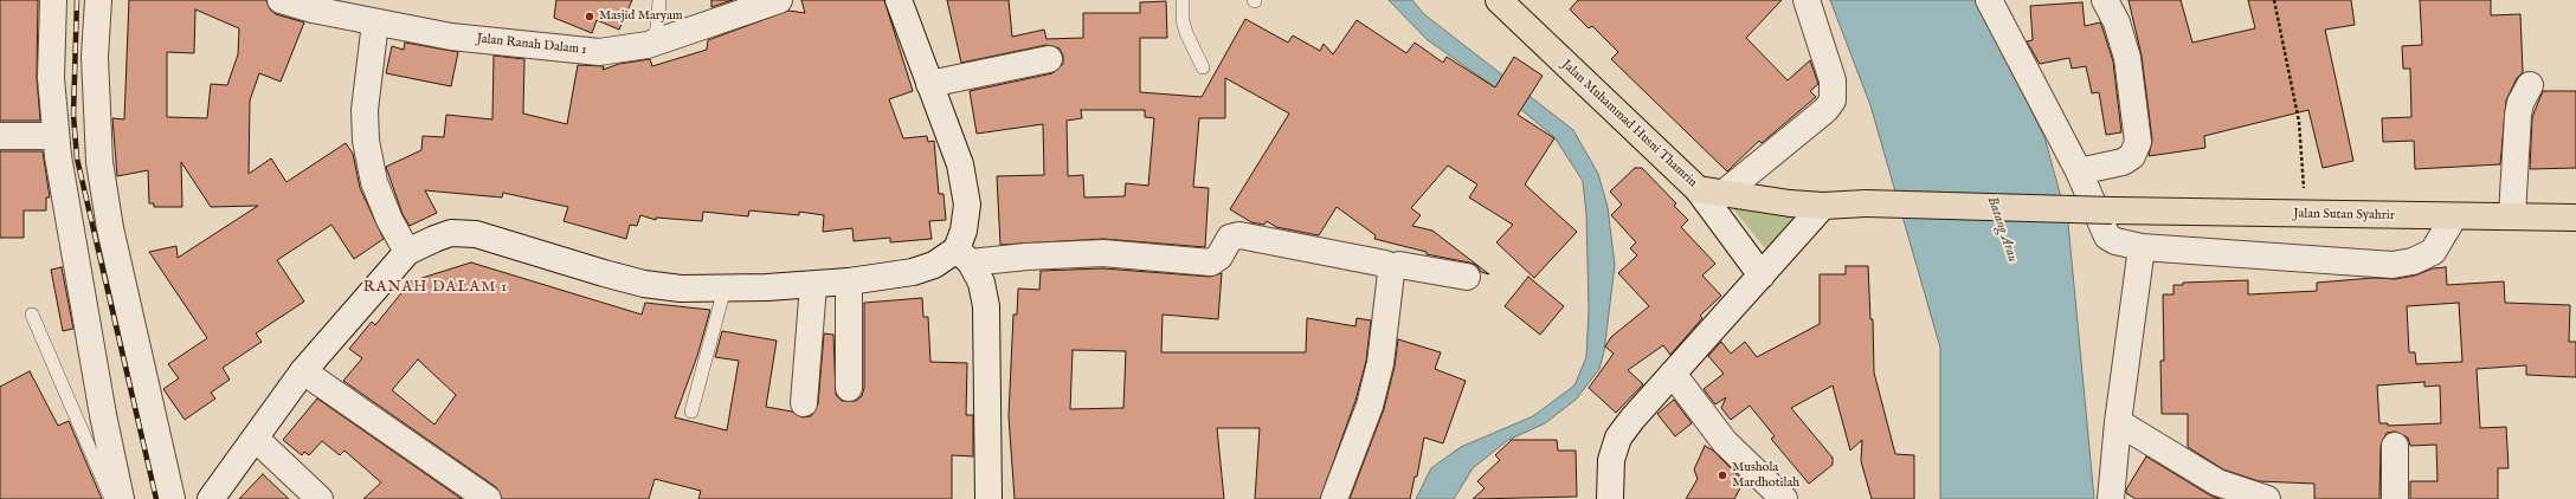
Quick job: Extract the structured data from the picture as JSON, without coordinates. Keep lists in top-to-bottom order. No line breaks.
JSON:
{"streets":{"main road":["Jalan Muhammad Husni Thamrin","Jalan Sutan Syahrir"],"street":["Jalan Ranah Dalam 1"]},"districts":["RANAH DALAM 1"],"water":["Batang Arau"],"places":["Masjid Maryam","Mushola Mardhotilah"]}
